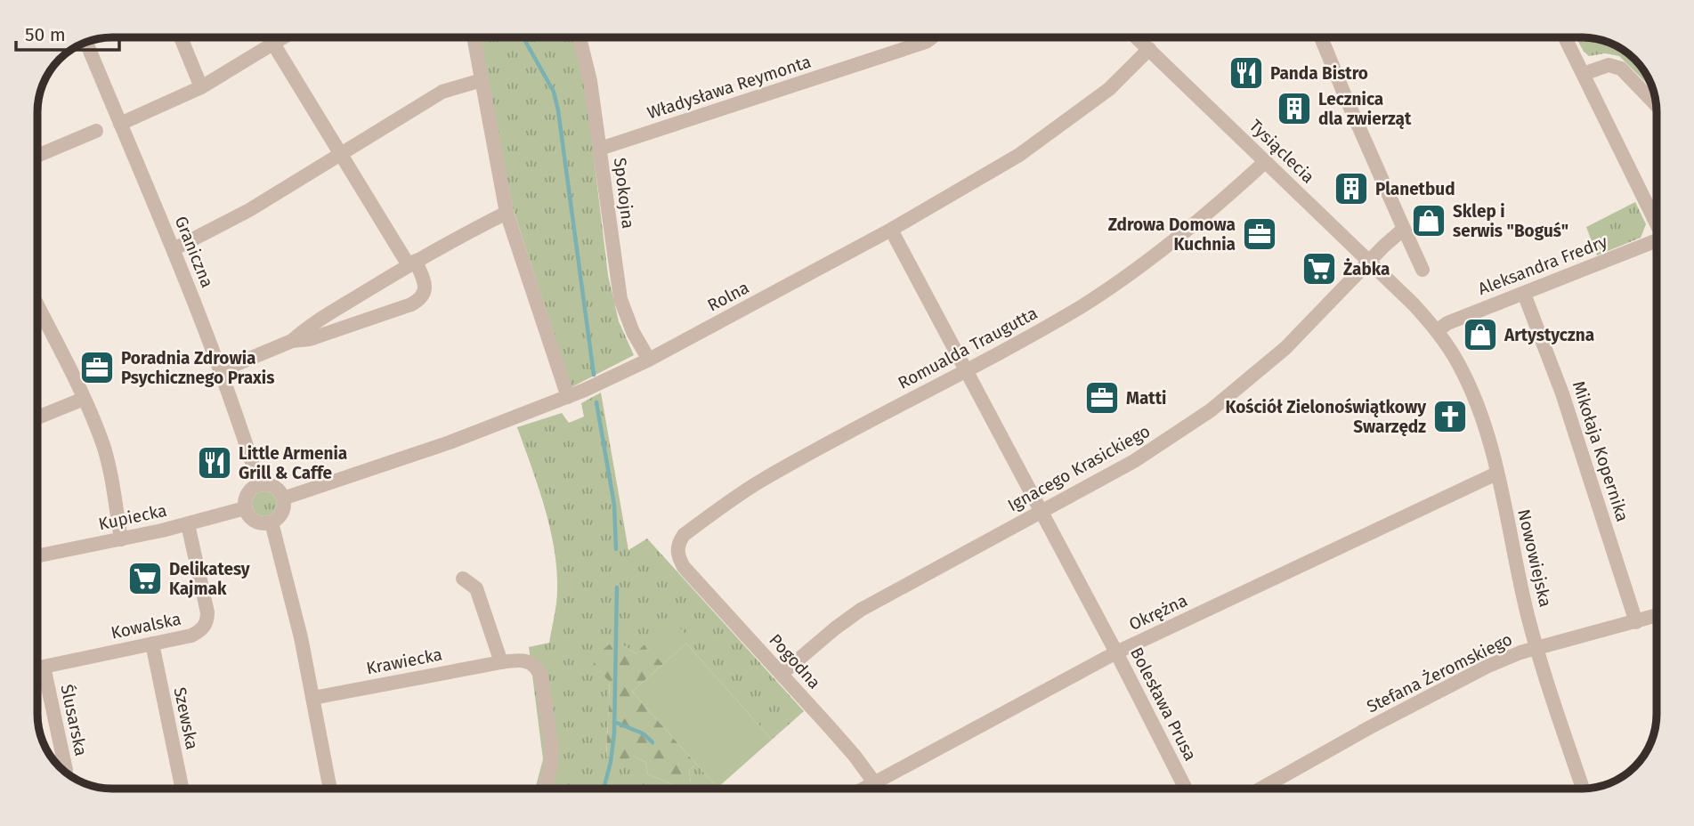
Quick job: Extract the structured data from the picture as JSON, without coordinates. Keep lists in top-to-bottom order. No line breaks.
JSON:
{"streets":{"street":["Władysława Reymonta","Tysiąclecia","Spokojna","Graniczna","Aleksandra Fredry","Rolna","Romualda Traugutta","Mikołaja Kopernika","Ignacego Krasickiego","Kupiecka","Nowowiejska","Okrężna","Kowalska","Krawiecka","Pogodna","Stefana Żeromskiego","Bolesława Prusa","Szewska","Ślusarska"]},"crossings":[["Władysława Reymonta","Spokojna"],["Tysiąclecia","Aleksandra Fredry"],["Tysiąclecia","Rolna"],["Tysiąclecia","Romualda Traugutta"],["Tysiąclecia","Ignacego Krasickiego"],["Tysiąclecia","Nowowiejska"],["Spokojna","Rolna"],["Graniczna","Rolna"],["Graniczna","Kupiecka"],["Aleksandra Fredry","Mikołaja Kopernika"],["Aleksandra Fredry","Nowowiejska"],["Rolna","Kupiecka"],["Rolna","Bolesława Prusa"],["Romualda Traugutta","Pogodna"],["Romualda Traugutta","Bolesława Prusa"],["Mikołaja Kopernika","Stefana Żeromskiego"],["Ignacego Krasickiego","Pogodna"],["Ignacego Krasickiego","Bolesława Prusa"],["Kupiecka","Kowalska"],["Nowowiejska","Okrężna"],["Nowowiejska","Stefana Żeromskiego"],["Okrężna","Pogodna"],["Okrężna","Bolesława Prusa"],["Kowalska","Szewska"],["Kowalska","Ślusarska"]],"places":{"restaurant":["Panda Bistro","Little Armenia Grill & Caffe"],"building":["Lecznica dla zwierząt","Planetbud"],"shop":["Sklep i serwis \"Boguś\"","Artystyczna"],"office":["Zdrowa Domowa Kuchnia","Poradnia Zdrowia Psychicznego Praxis","Matti"],"supermarket":["Żabka","Delikatesy Kajmak"],"church":["Kościół Zielonoświątkowy Swarzędz"]},"scale_bar":"50 m"}
